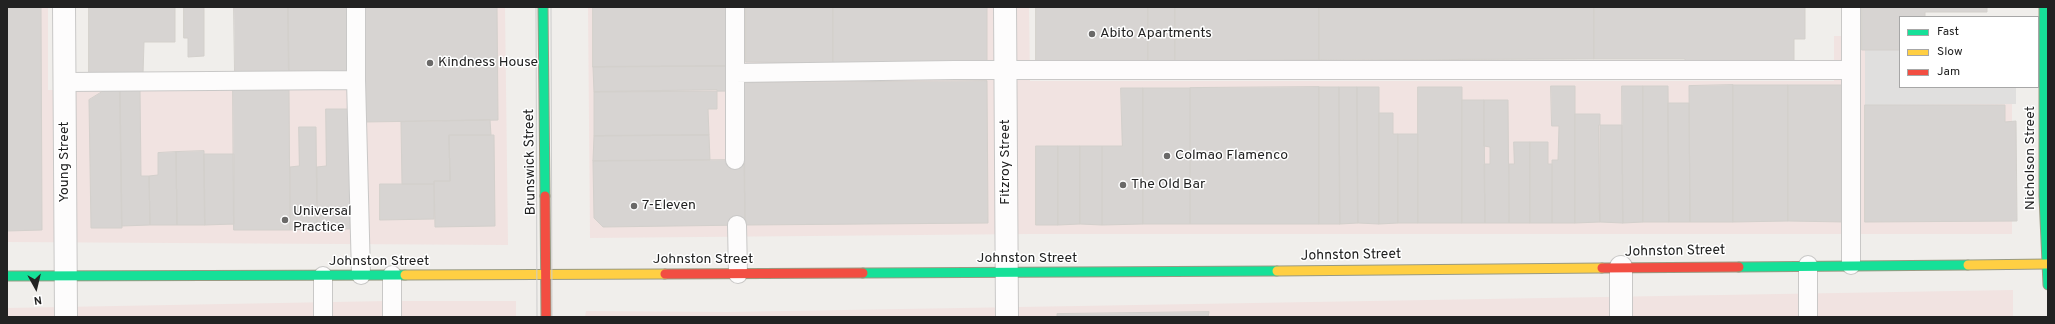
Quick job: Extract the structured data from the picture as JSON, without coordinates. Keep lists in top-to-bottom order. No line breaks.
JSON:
{"streets":{"main road":["Nicholson Street","Brunswick Street","Johnston Street"],"street":["Young Street","Fitzroy Street"]},"crossings":[["Nicholson Street","Johnston Street"],["Young Street","Johnston Street"],["Brunswick Street","Johnston Street"],["Fitzroy Street","Johnston Street"]],"places":["Abito Apartments","Kindness House","Colmao Flamenco","The Old Bar","7-Eleven","Universal Practice"],"legend":["Fast","Slow","Jam"],"north":"bottom"}
